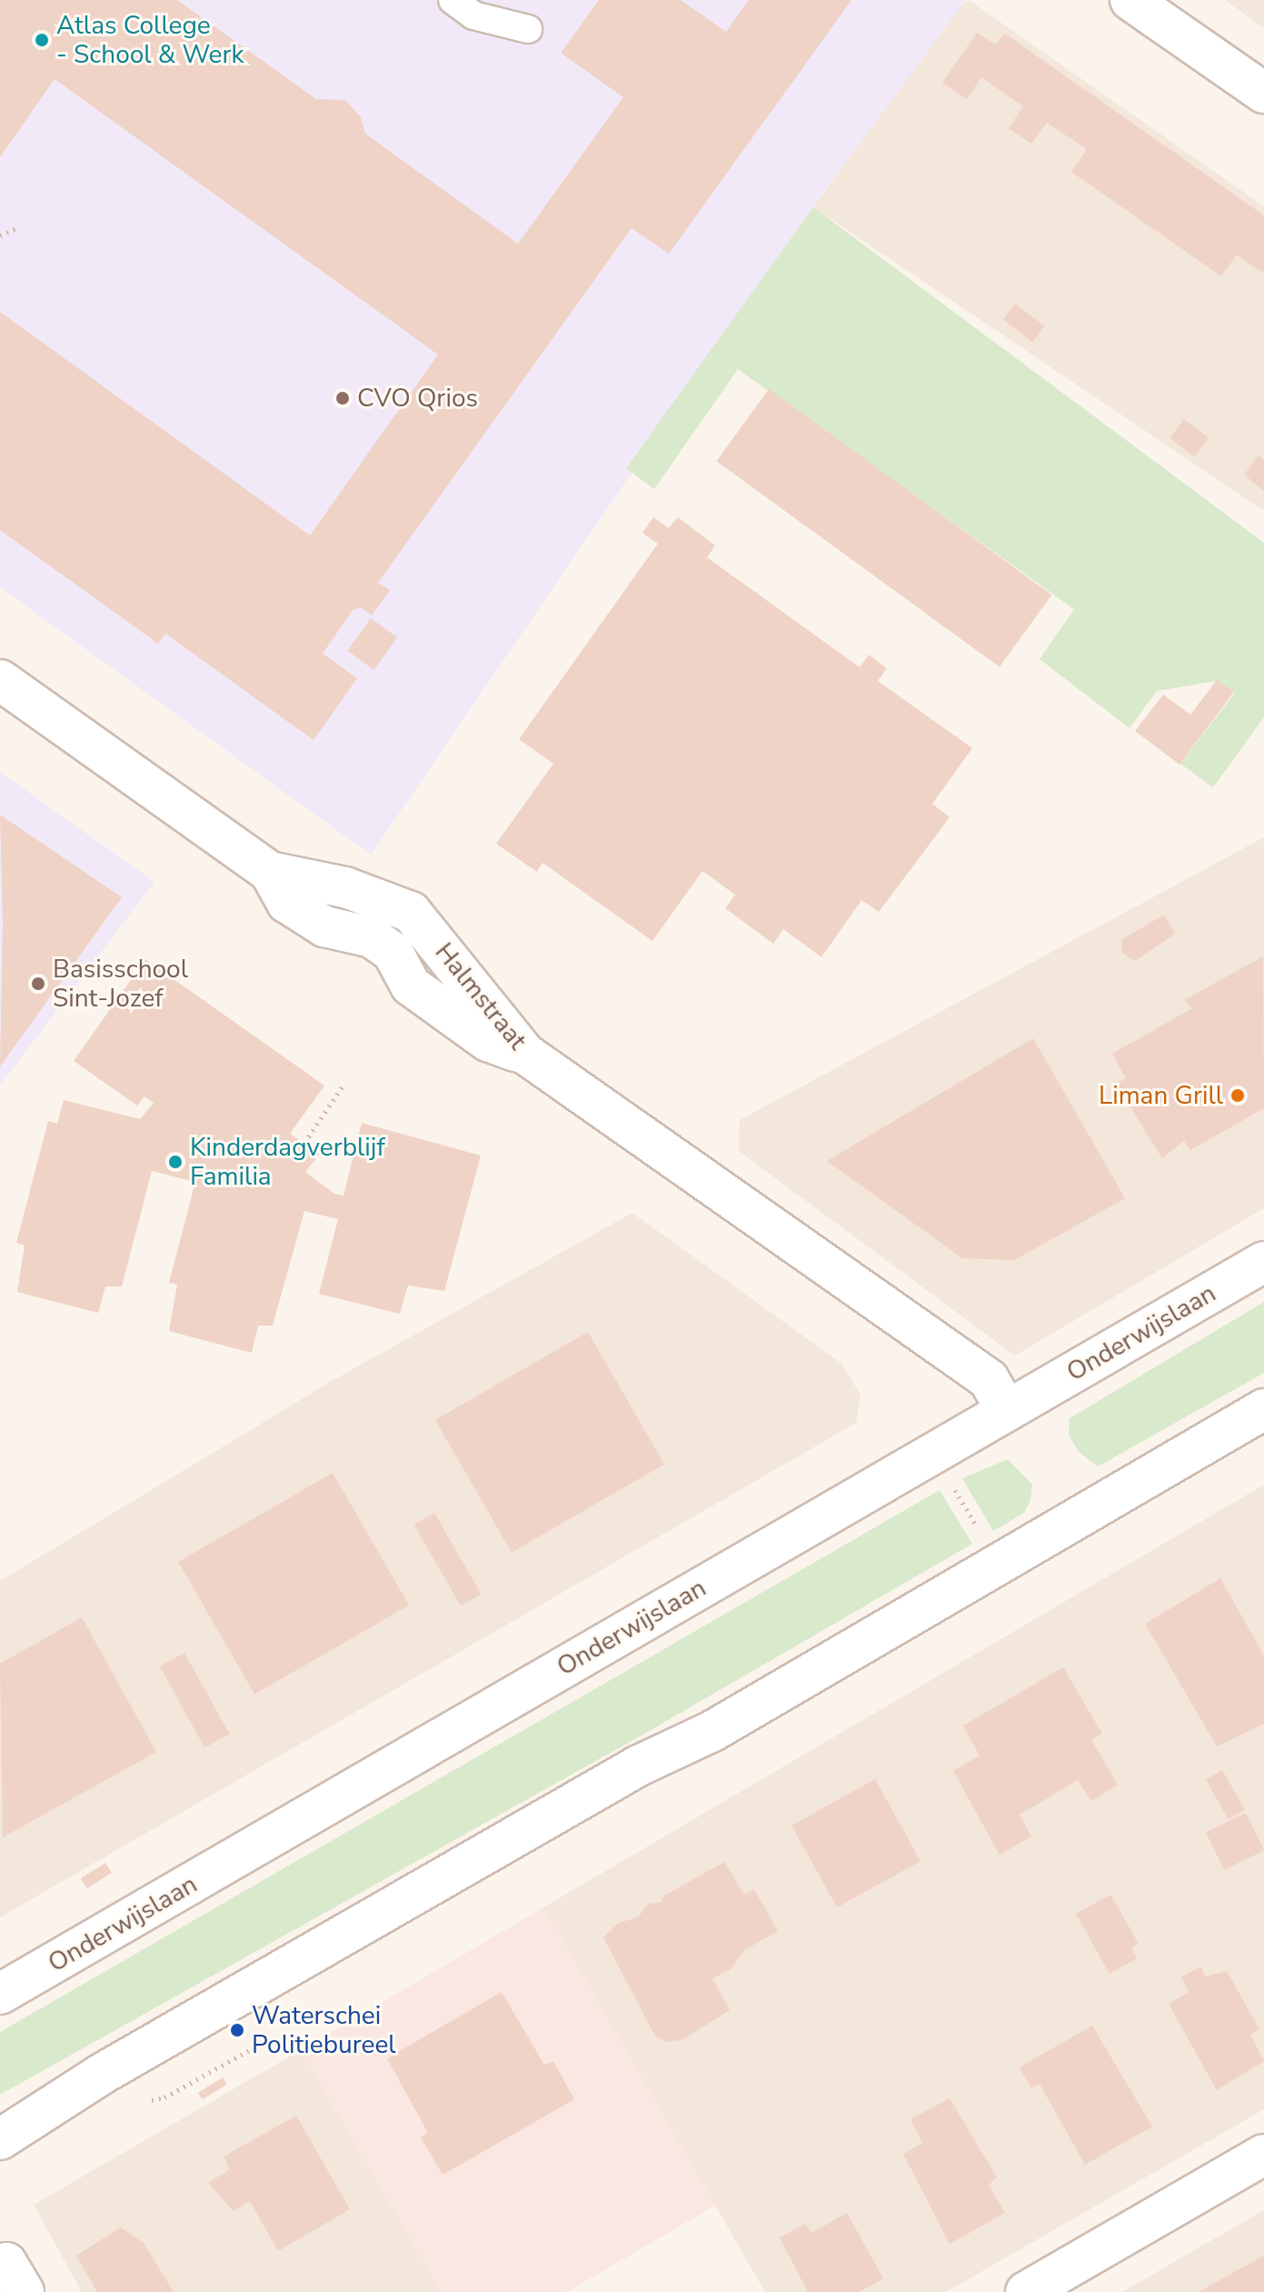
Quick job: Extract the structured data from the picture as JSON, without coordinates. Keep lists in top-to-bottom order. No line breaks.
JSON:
{"streets":{"main road":["Halmstraat","Onderwijslaan"]},"crossings":[["Halmstraat","Onderwijslaan"]],"places":["Atlas College - School & Werk","CVO Qrios","Basisschool Sint-Jozef","Liman Grill","Kinderdagverblijf Familia","Waterschei Politiebureel"]}
